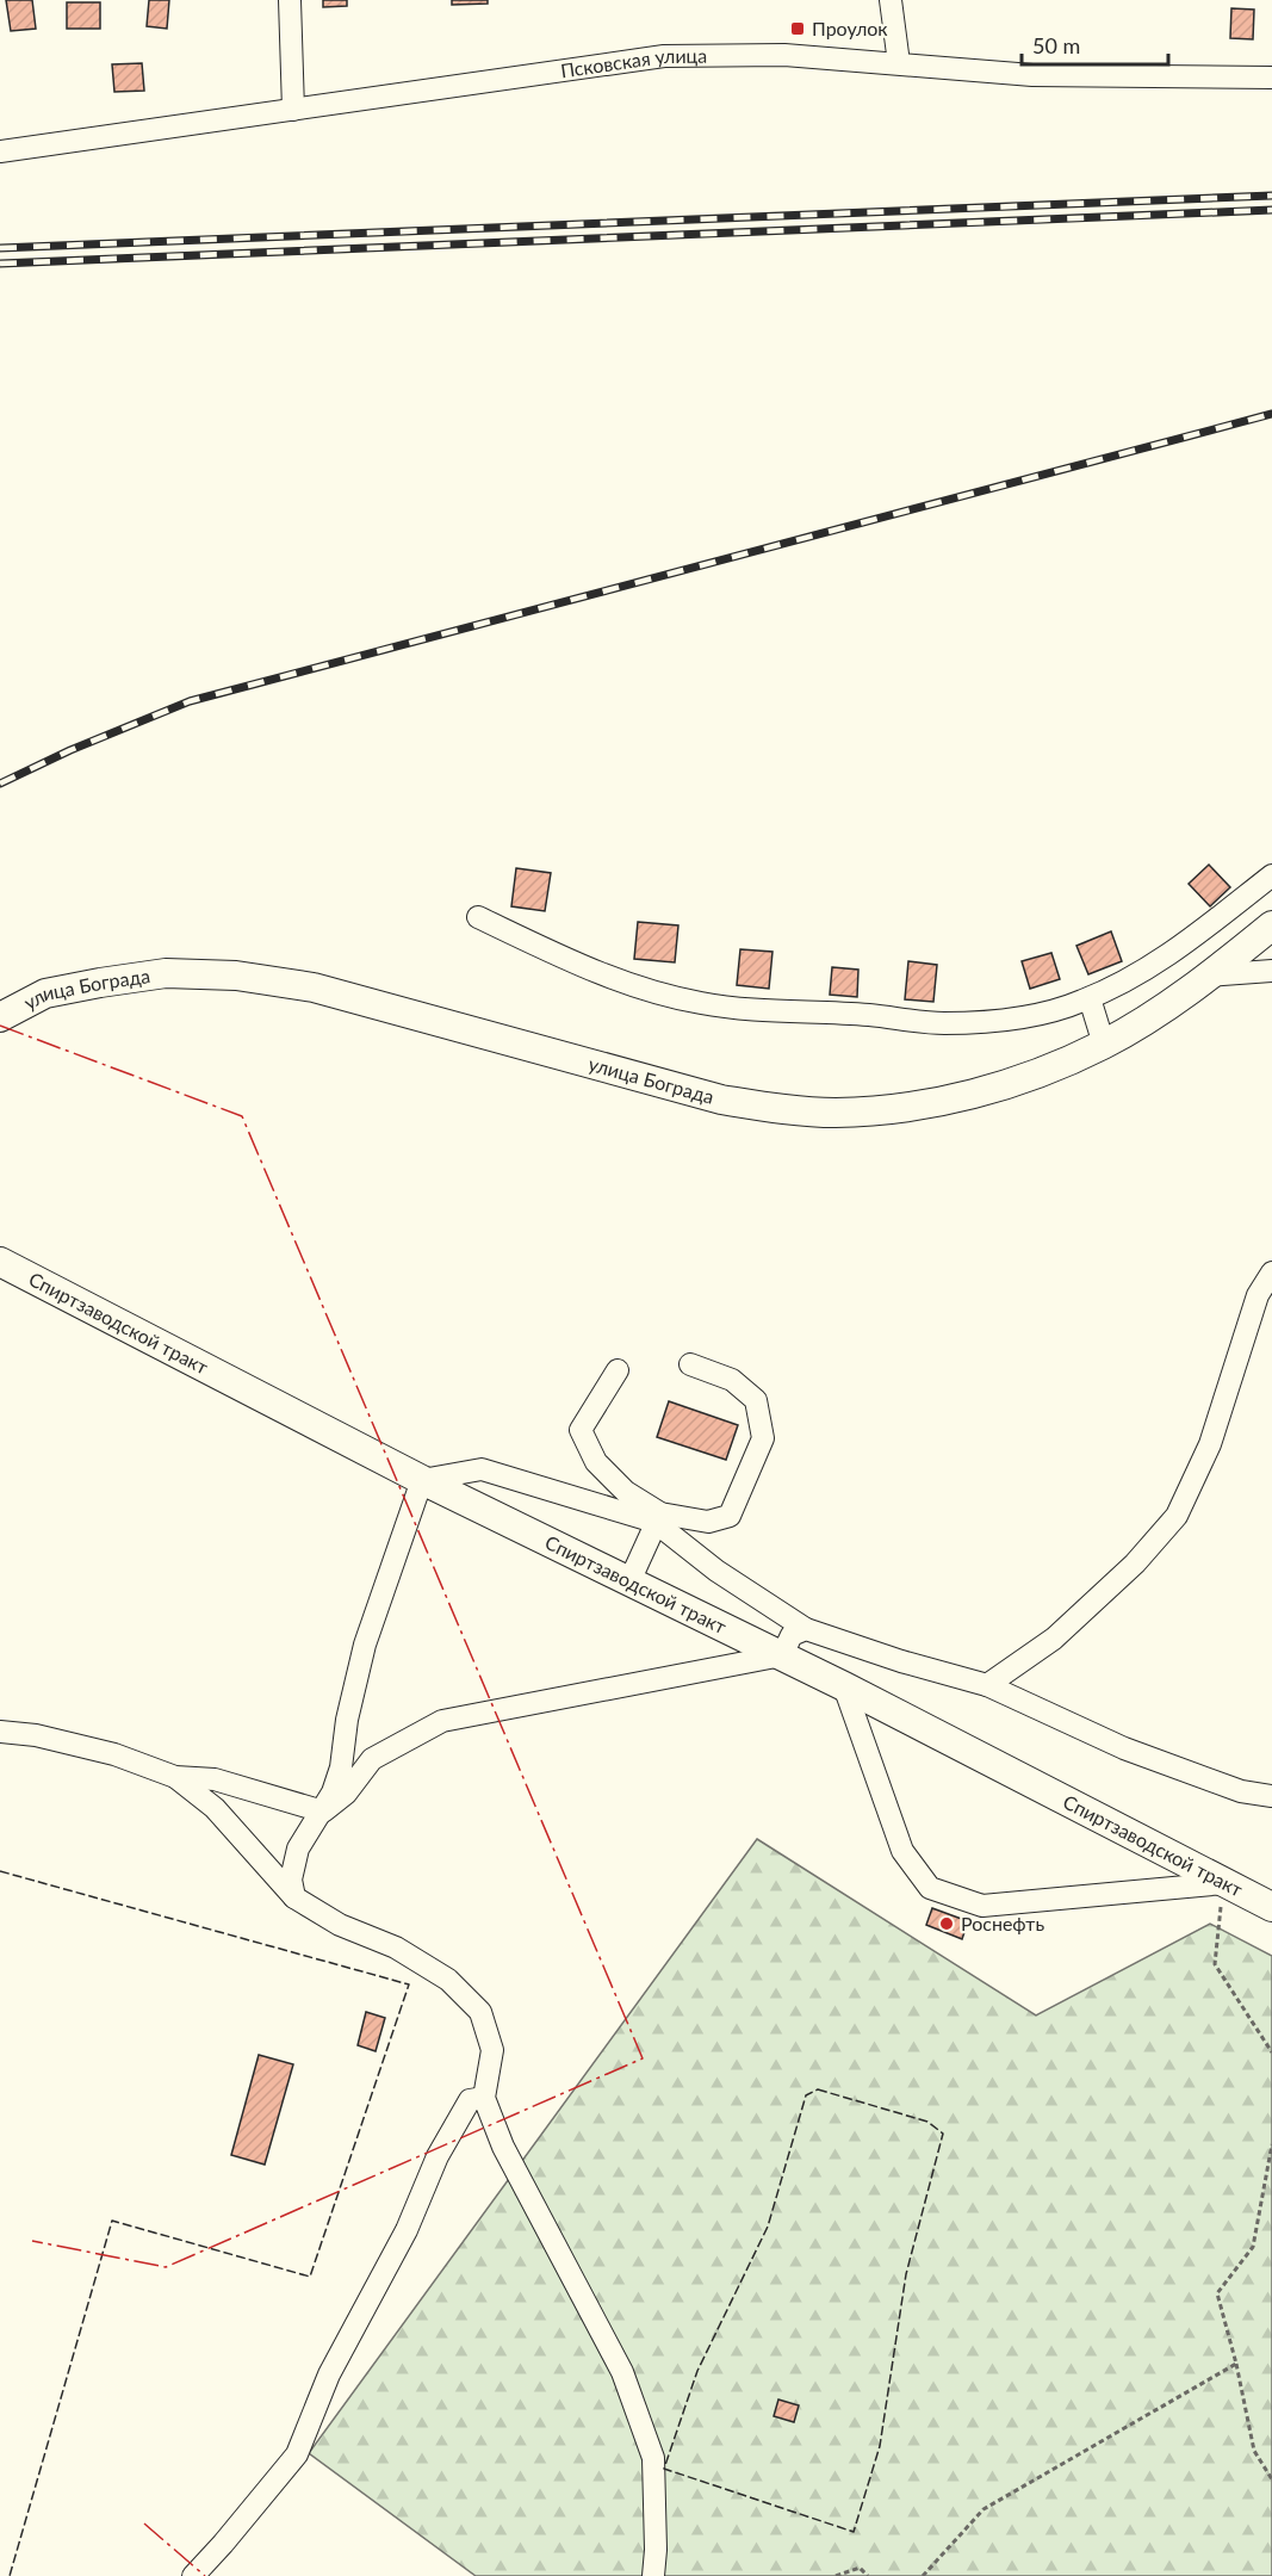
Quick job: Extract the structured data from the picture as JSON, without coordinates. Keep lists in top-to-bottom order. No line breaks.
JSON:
{"streets":{"main road":["улица Бограда","Спиртзаводской тракт"],"street":["Псковская улица"]},"places":{"transit":["Проулок"],"other":["Роснефть"]},"scale_bar":"50 m"}
